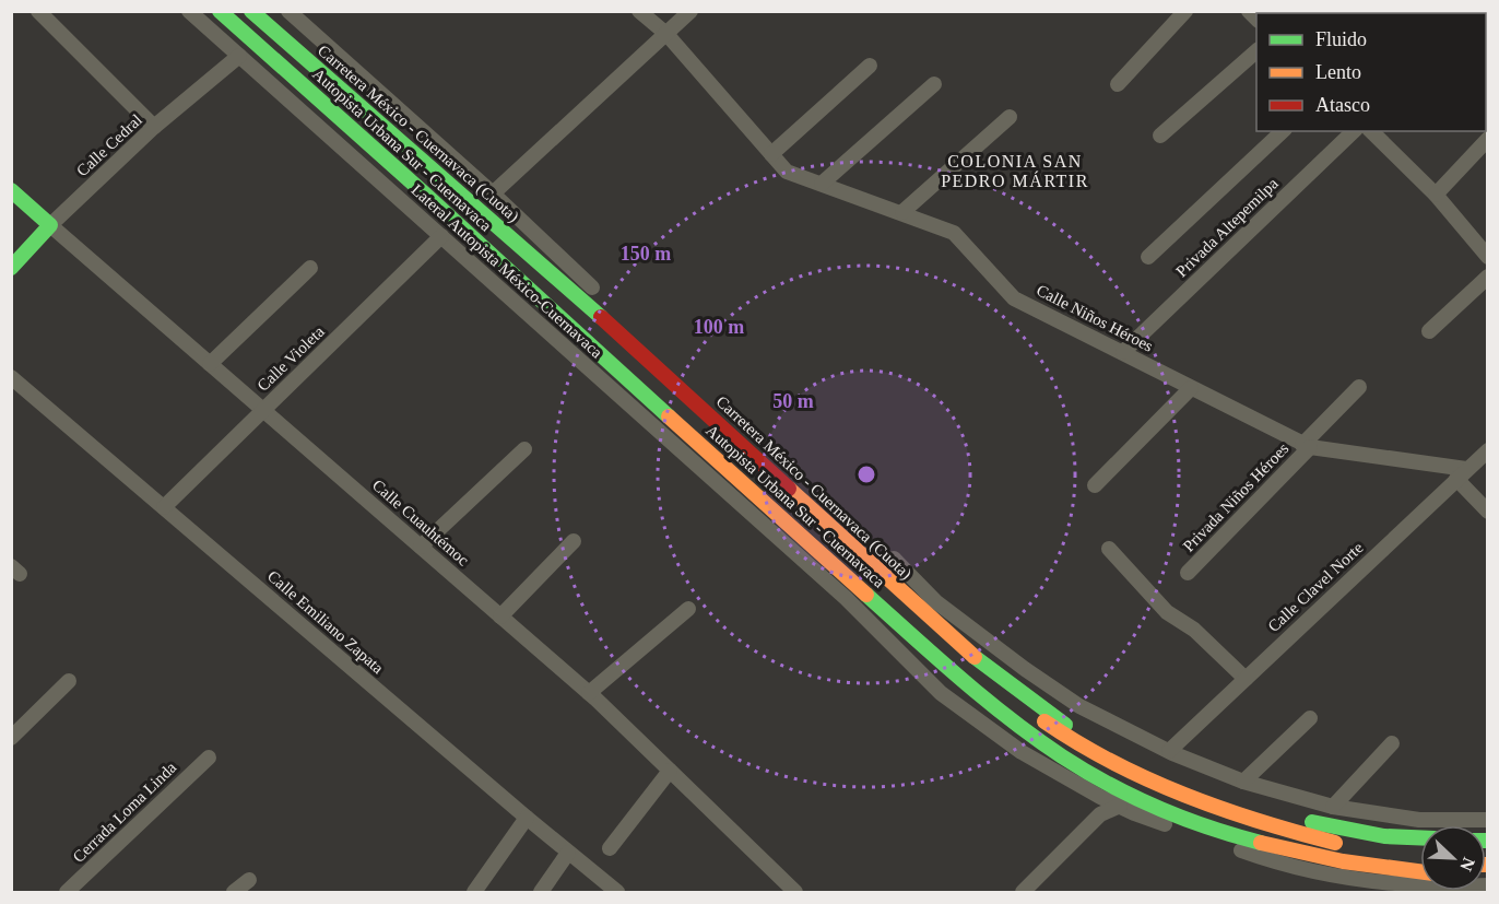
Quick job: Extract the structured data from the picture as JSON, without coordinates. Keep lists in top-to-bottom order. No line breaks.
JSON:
{"streets":{"main road":["Carretera México - Cuernavaca (Cuota)","Calle Cedral","Autopista Urbana Sur - Cuernavaca","Calle Cuauhtémoc"],"street":["Privada Altepemilpa","Lateral Autopista México-Cuernavaca","Calle Niños Héroes","Calle Violeta","Privada Niños Héroes","Calle Clavel Norte","Calle Emiliano Zapata","Cerrada Loma Linda"]},"crossings":[["Calle Cedral","Lateral Autopista México-Cuernavaca"],["Calle Cedral","Calle Cuauhtémoc"],["Privada Altepemilpa","Calle Niños Héroes"],["Lateral Autopista México-Cuernavaca","Calle Violeta"],["Calle Niños Héroes","Privada Niños Héroes"],["Calle Niños Héroes","Calle Clavel Norte"],["Calle Violeta","Calle Cuauhtémoc"],["Calle Violeta","Calle Emiliano Zapata"]],"districts":["COLONIA SAN PEDRO MÁRTIR"],"legend":["Fluido","Lento","Atasco"],"north":"bottom right","rings":["150 m","100 m","50 m"]}
